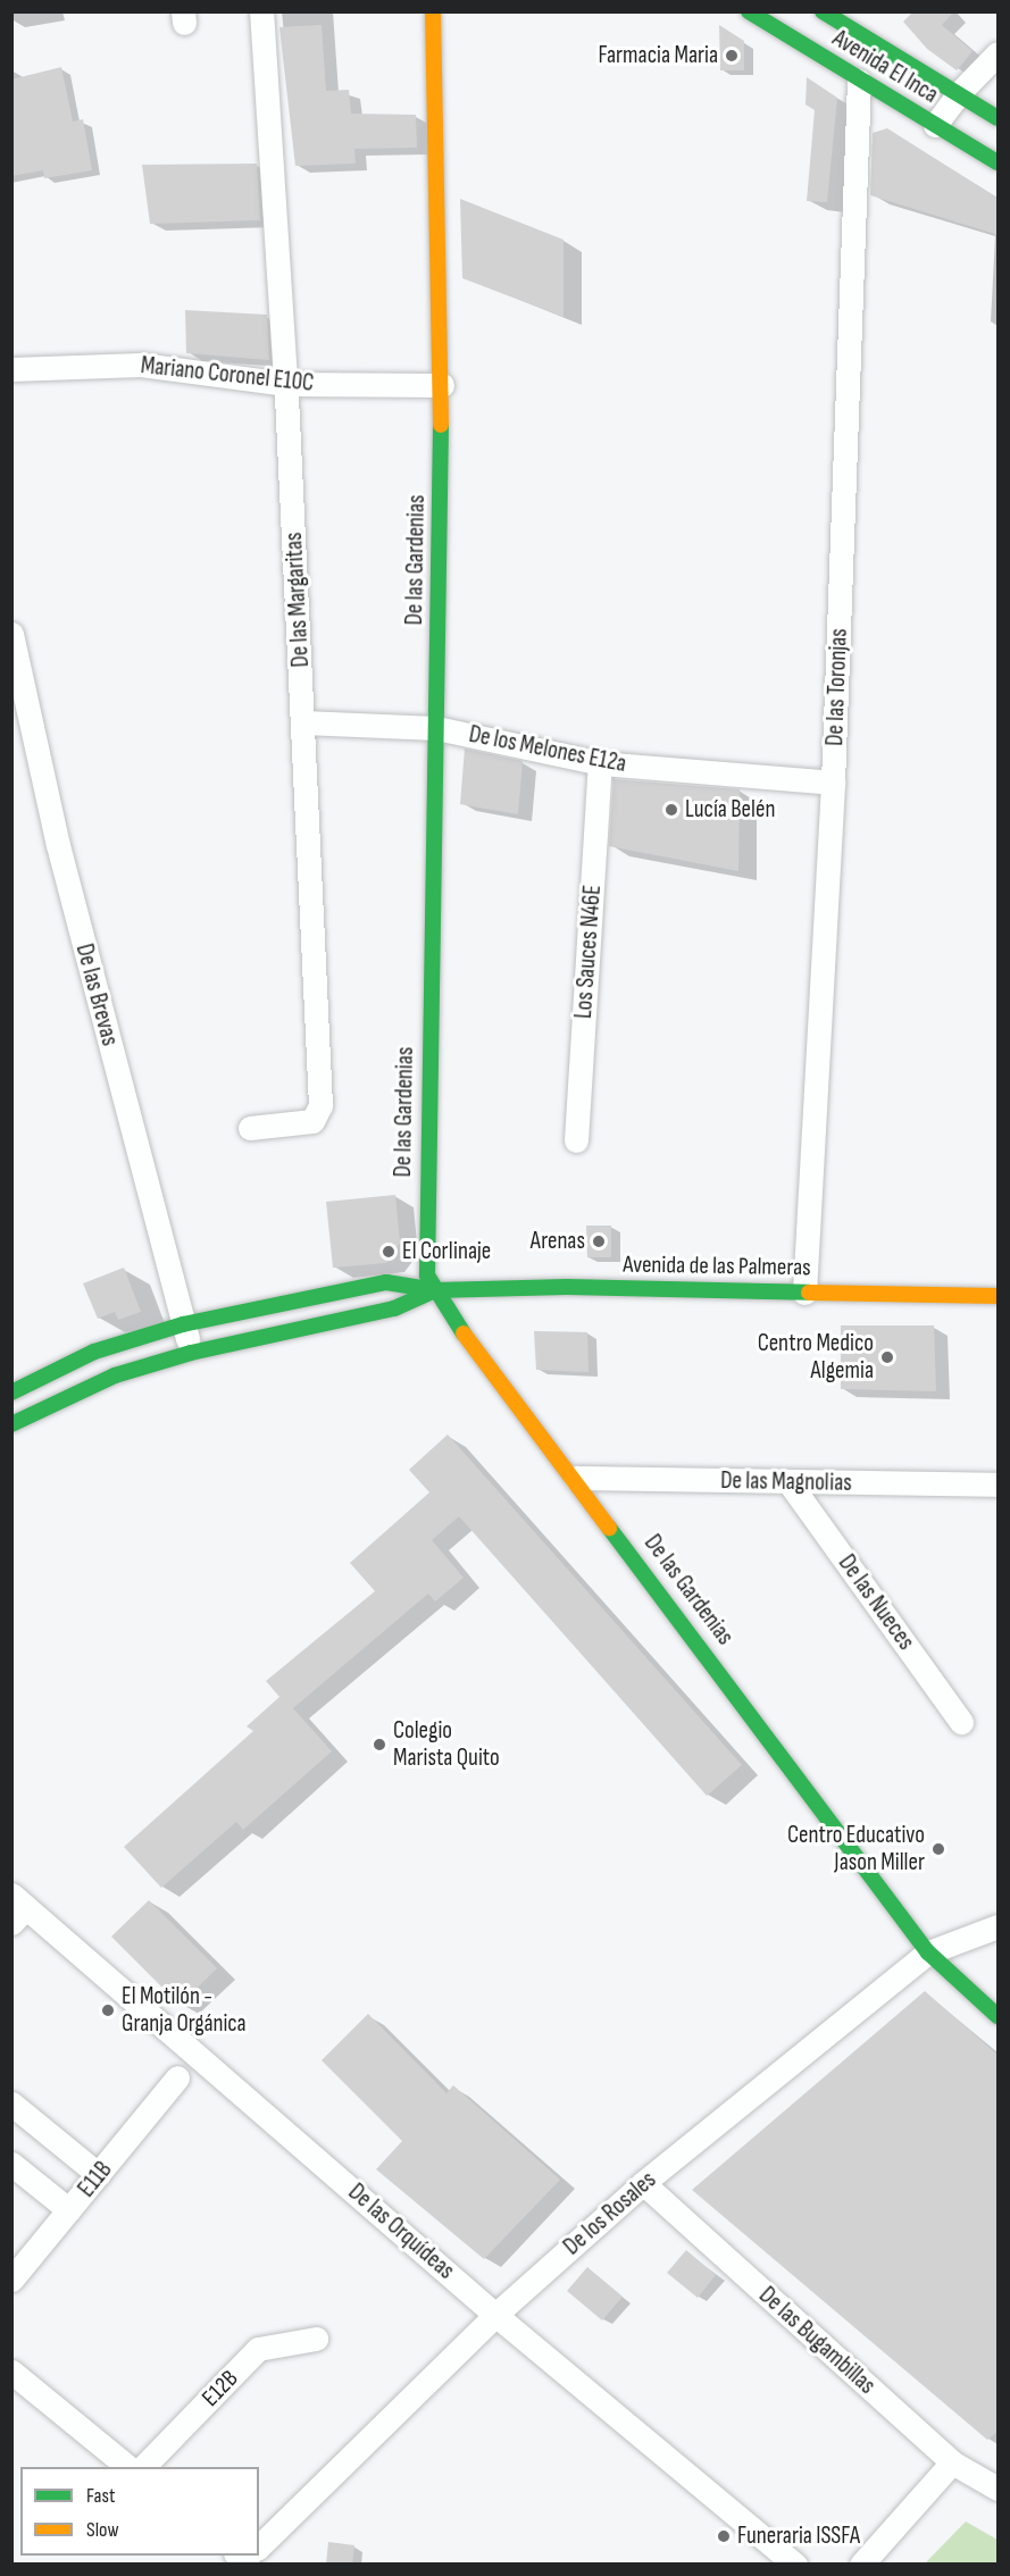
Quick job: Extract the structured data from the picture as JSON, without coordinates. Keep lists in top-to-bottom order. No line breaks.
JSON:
{"streets":{"street":["Avenida El Inca","Mariano Coronel E10C","De las Gardenias","De las Margaritas","De las Toronjas","De los Melones E12a","Los Sauces N46E","De las Brevas","Avenida de las Palmeras","De las Magnolias","De las Nueces","E11B","De los Rosales","De las Orquídeas","De las Bugambillas","E12B"]},"crossings":[["Avenida El Inca","De las Toronjas"],["Mariano Coronel E10C","De las Gardenias"],["Mariano Coronel E10C","De las Margaritas"],["De las Gardenias","De los Melones E12a"],["De las Gardenias","Avenida de las Palmeras"],["De las Gardenias","De las Magnolias"],["De las Gardenias","De los Rosales"],["De las Margaritas","De los Melones E12a"],["De las Toronjas","De los Melones E12a"],["De las Toronjas","Avenida de las Palmeras"],["De los Melones E12a","Los Sauces N46E"],["De las Brevas","Avenida de las Palmeras"],["De las Magnolias","De las Nueces"],["De los Rosales","De las Orquídeas"],["De los Rosales","De las Bugambillas"]],"places":["Farmacia Maria","Lucía Belén","Arenas","El Corlinaje","Centro Medico Algemia","Colegio Marista Quito","Centro Educativo Jason Miller","El Motilón - Granja Orgánica","Funeraria ISSFA"],"legend":["Fast","Slow"]}
